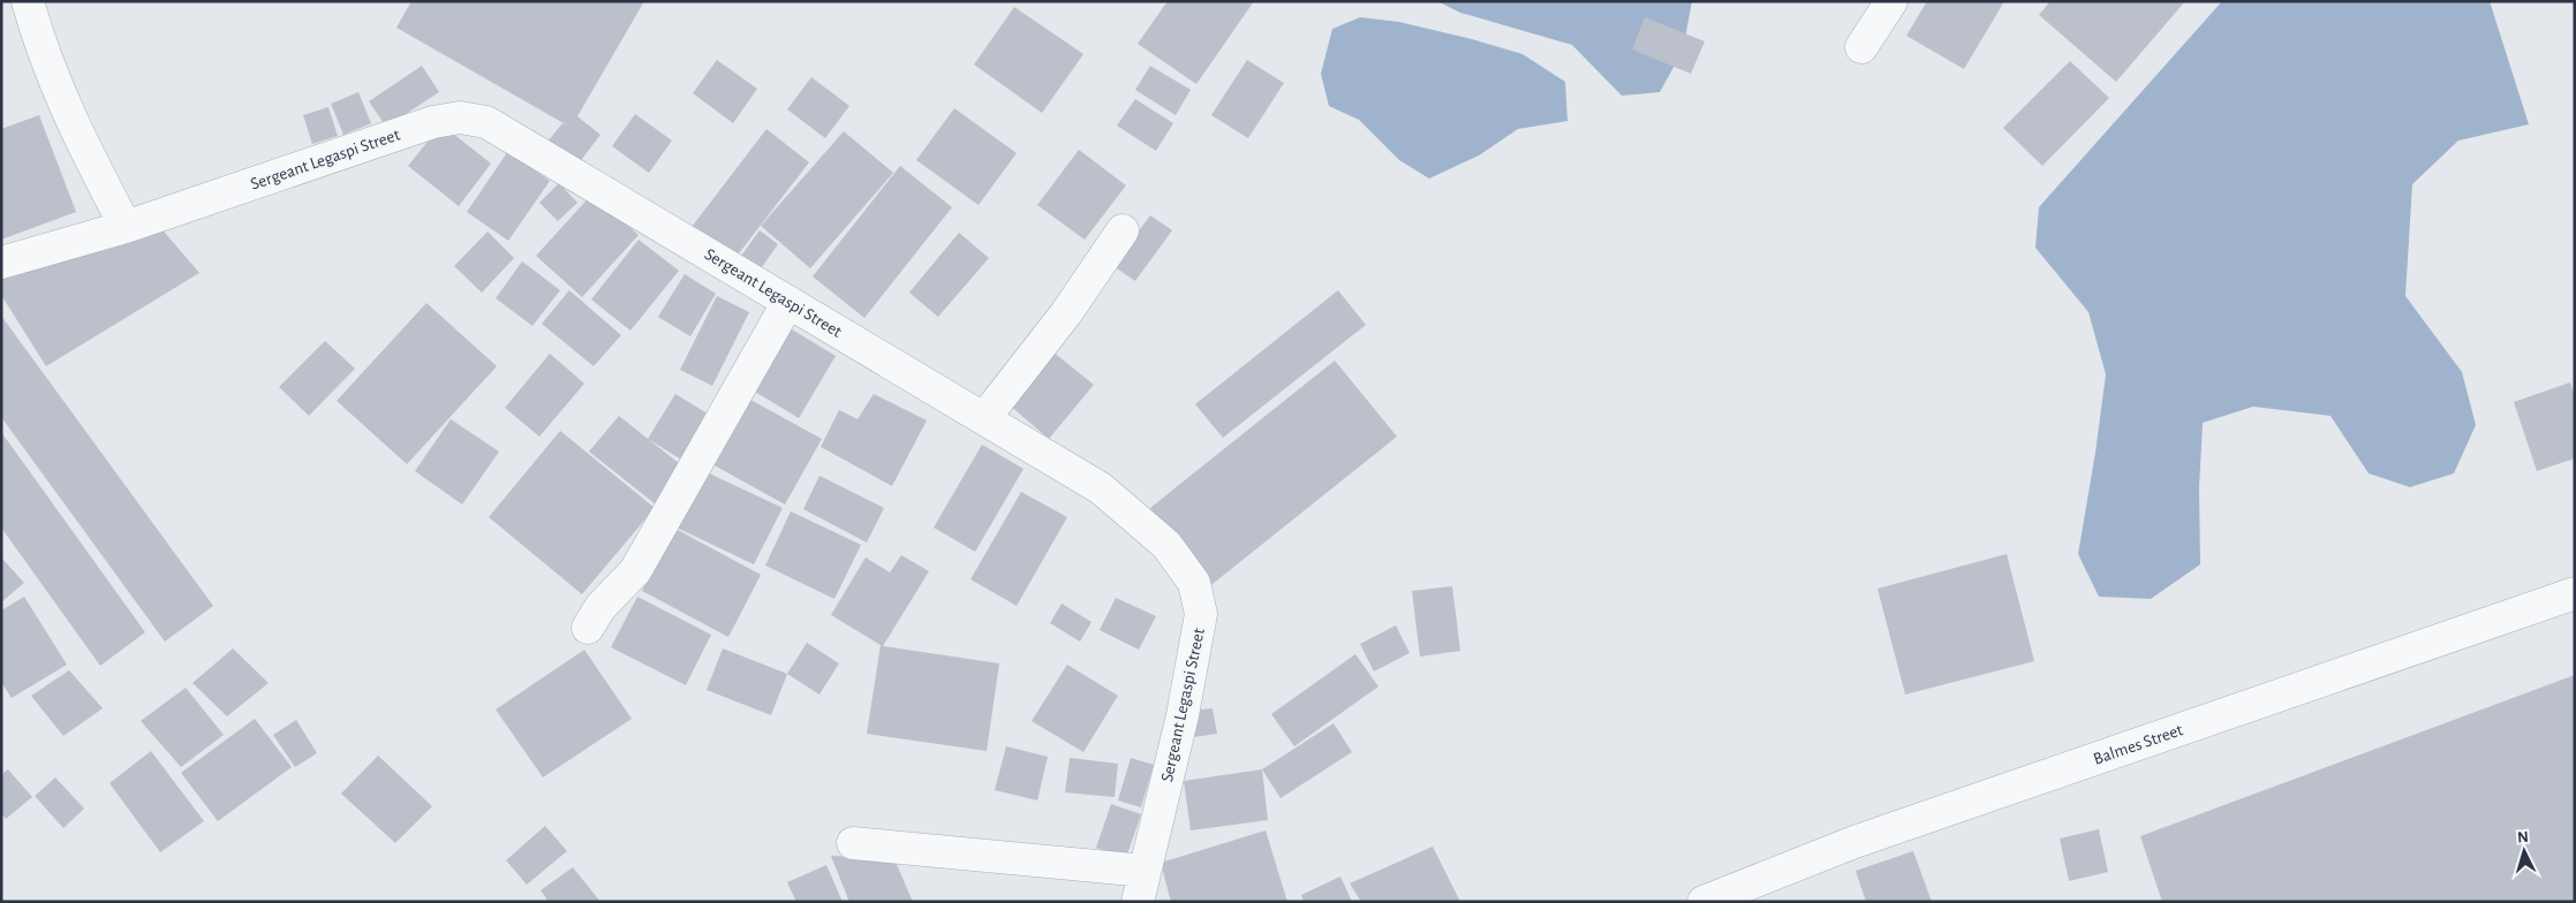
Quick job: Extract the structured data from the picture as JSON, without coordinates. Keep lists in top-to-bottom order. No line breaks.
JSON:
{"streets":{"street":["Sergeant Legaspi Street","Balmes Street"]},"north":"top"}
